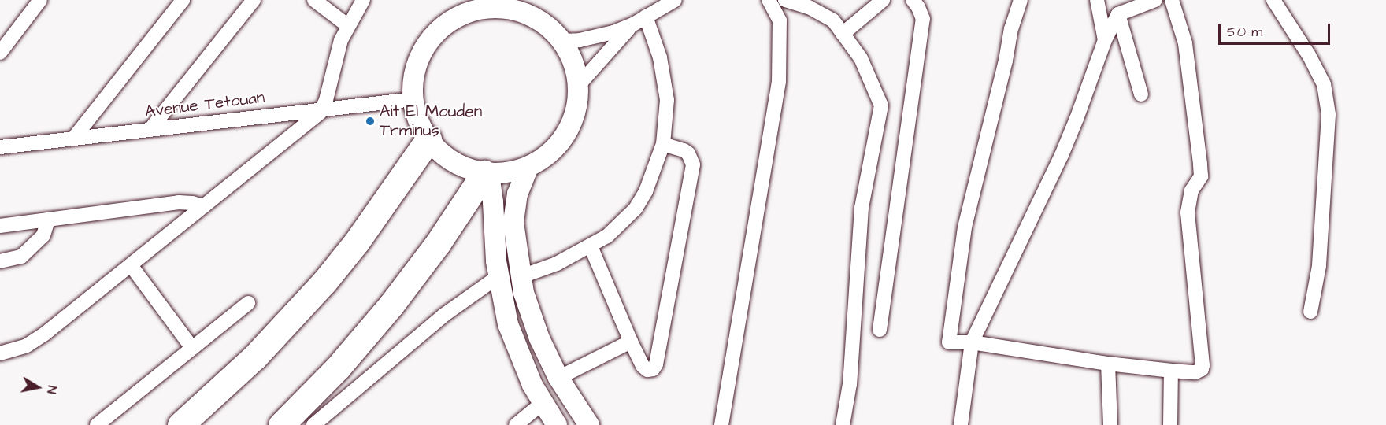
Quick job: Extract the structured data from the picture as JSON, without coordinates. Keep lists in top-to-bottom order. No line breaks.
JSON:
{"streets":{"street":["Avenue Tetouan"]},"places":["Ait El Mouden Trminus"],"scale_bar":"50 m","north":"right"}
